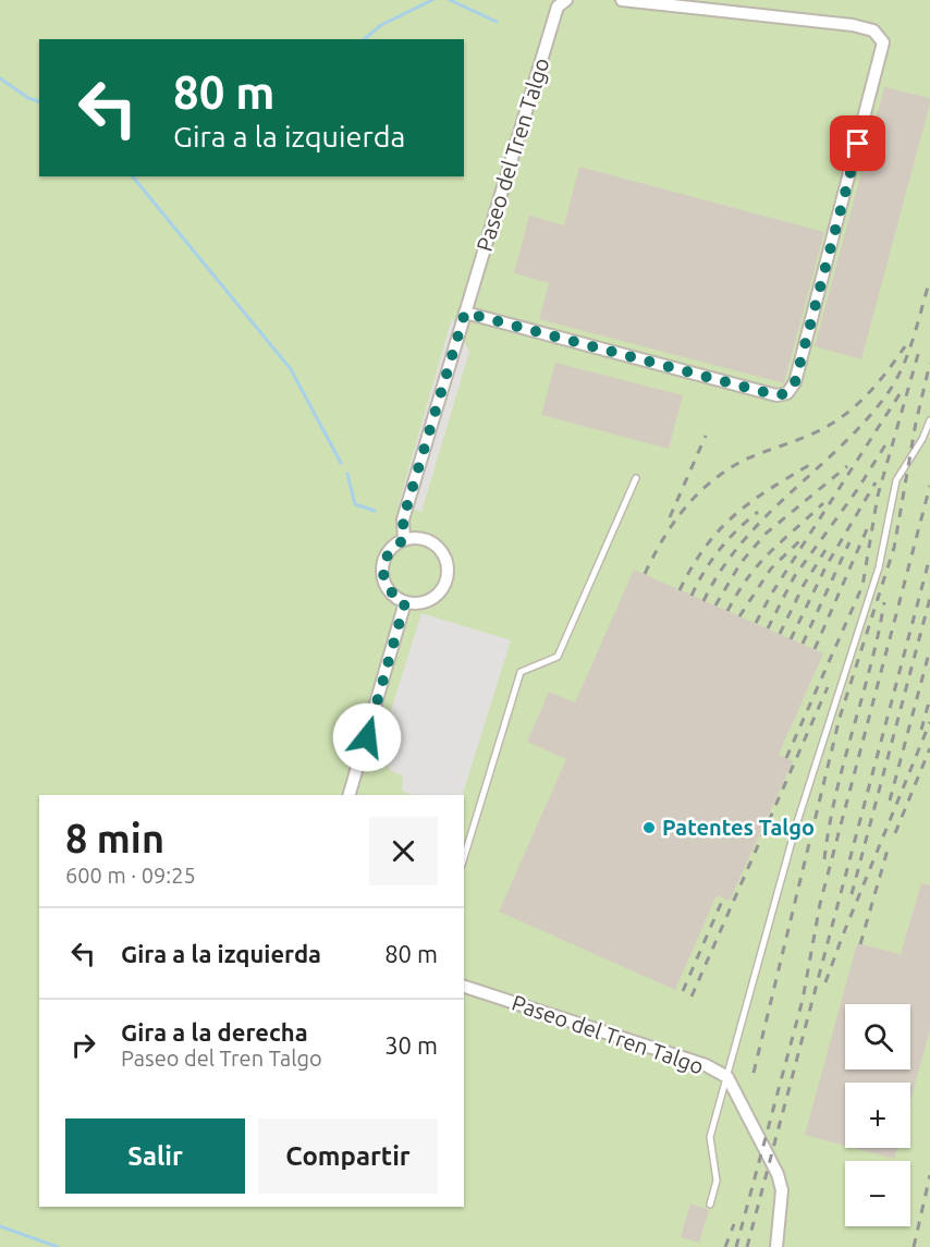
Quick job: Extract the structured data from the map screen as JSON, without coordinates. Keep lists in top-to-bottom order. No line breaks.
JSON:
{"streets":{"street":["Paseo del Tren Talgo"]},"places":["Patentes Talgo"],"page":{"turn":["80 m","Gira a la izquierda"],"heading":["8 min","600 m · 09:25"],"list":[{"name":"Gira a la izquierda","value":"80 m"},{"name":"Gira a la derecha","note":"Paseo del Tren Talgo","value":"30 m"}],"map_buttons":["+","−"],"buttons":["Salir","Compartir"]}}
